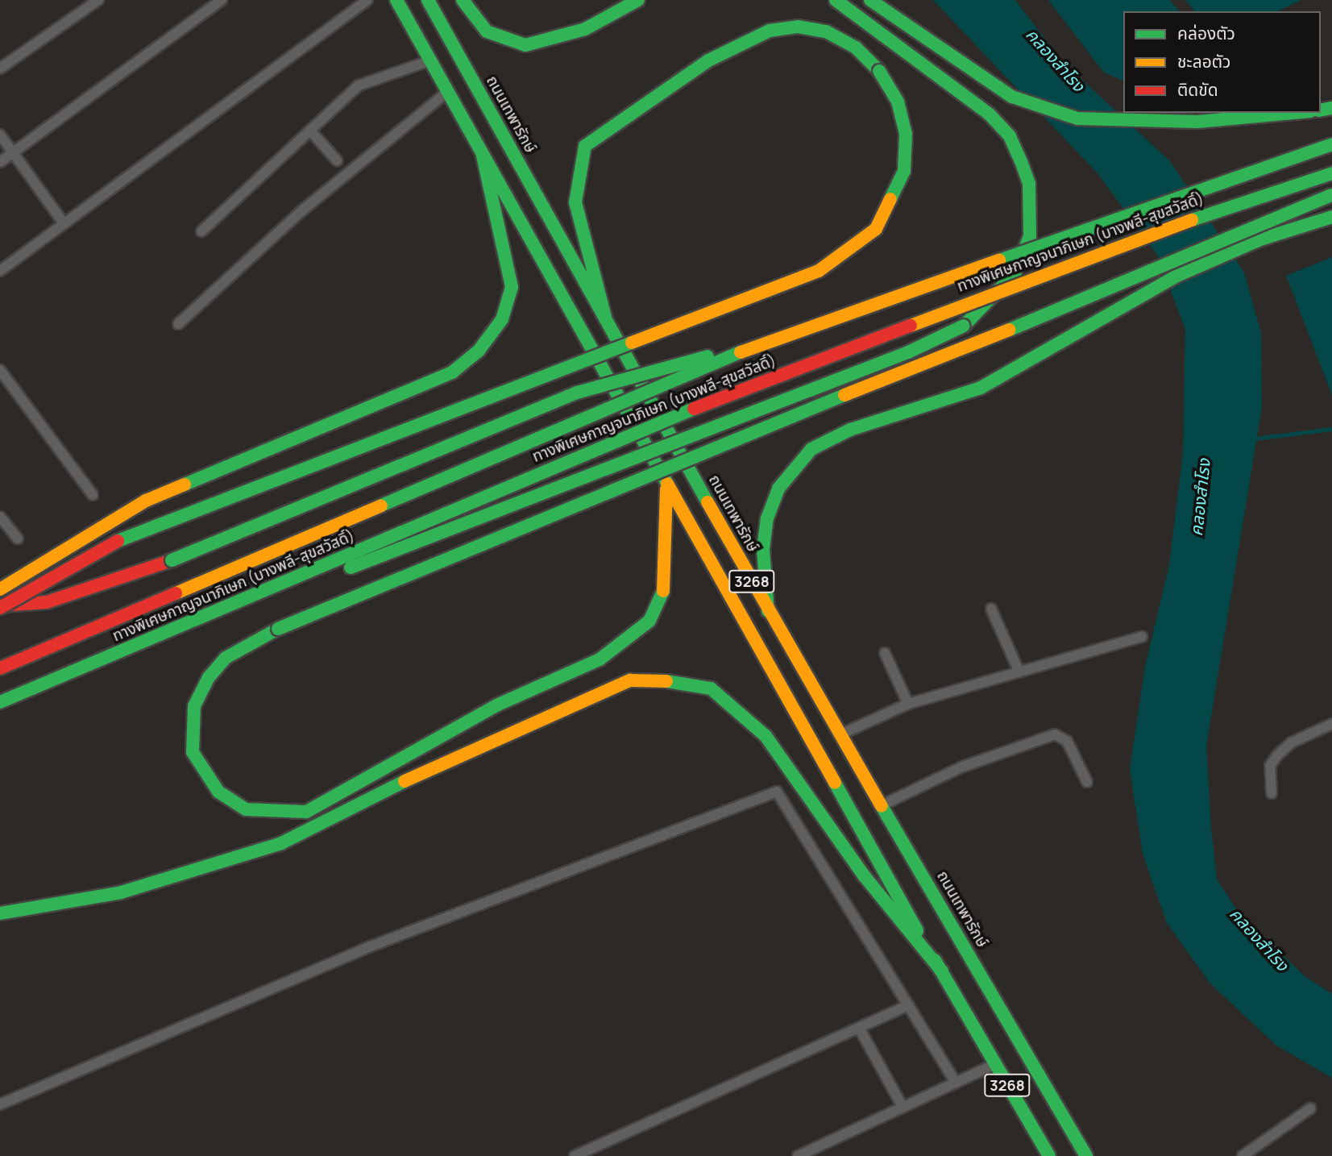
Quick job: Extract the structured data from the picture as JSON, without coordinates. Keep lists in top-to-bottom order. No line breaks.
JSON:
{"streets":{"main road":["ถนนเทพารักษ์","ทางพิเศษกาญจนาภิเษก (บางพลี-สุขสวัสดิ์)","3268"]},"water":["คลองสำโรง"],"legend":["คล่องตัว","ชะลอตัว","ติดขัด"]}
